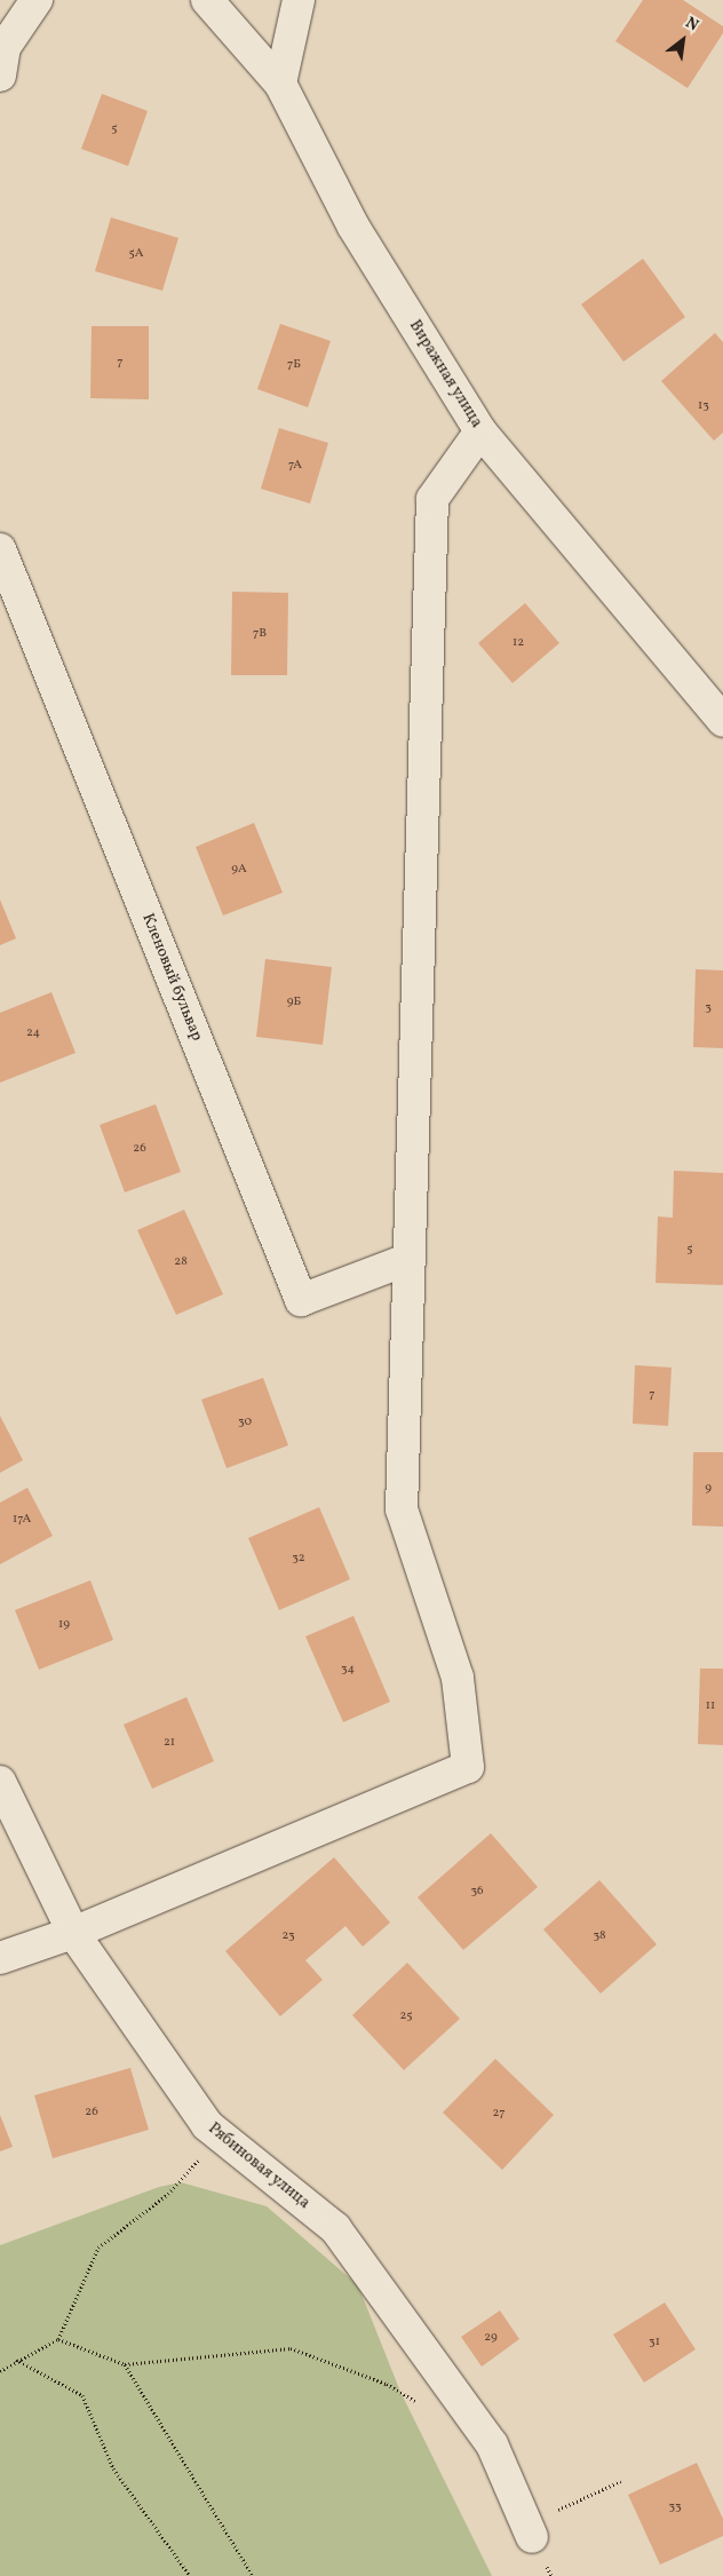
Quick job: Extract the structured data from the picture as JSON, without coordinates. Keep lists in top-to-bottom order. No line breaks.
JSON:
{"streets":{"street":["Виражная улица","Кленовый бульвар","Рябиновая улица"]},"house_numbers":["5","5А","7","7Б","13","7А","7В","12","9А","9Б","3","24","26","5","28","7","30","9","17А","32","19","34","11","21","36","23","38","25","26","27","29","31","33"],"north":"top right"}
